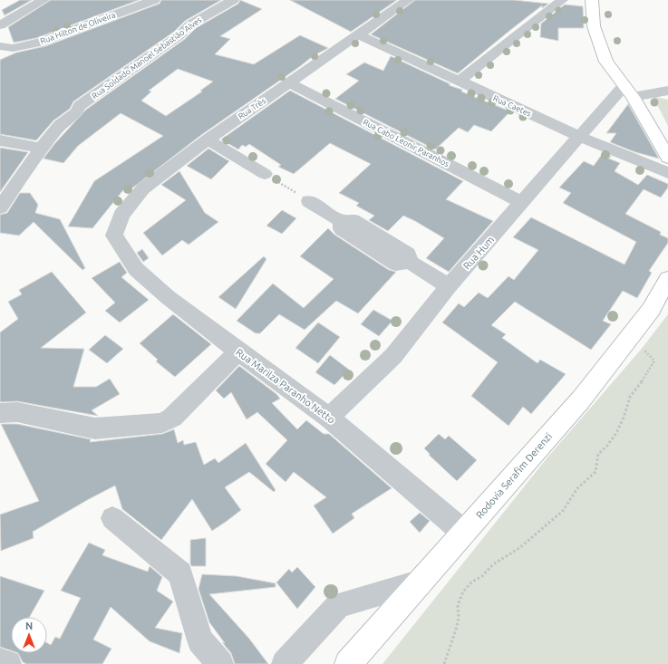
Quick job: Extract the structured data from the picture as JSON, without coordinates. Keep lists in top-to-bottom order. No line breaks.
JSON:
{"streets":{"main road":["Rodovia Serafim Derenzi"],"street":["Rua Hilton de Oliveira","Rua Soldado Manoel Sebastião Alves","Rua Caetes","Rua Três","Rua Cabo Leonir Paranhos","Rua Hum","Rua Marilza Paranho Netto"]},"crossings":[["Rua Caetes","Rua Três"],["Rua Caetes","Rua Hum"],["Rua Três","Rua Cabo Leonir Paranhos"],["Rua Três","Rua Marilza Paranho Netto"],["Rua Cabo Leonir Paranhos","Rua Hum"],["Rua Hum","Rua Marilza Paranho Netto"],["Rua Marilza Paranho Netto","Rodovia Serafim Derenzi"]],"north":"top"}
